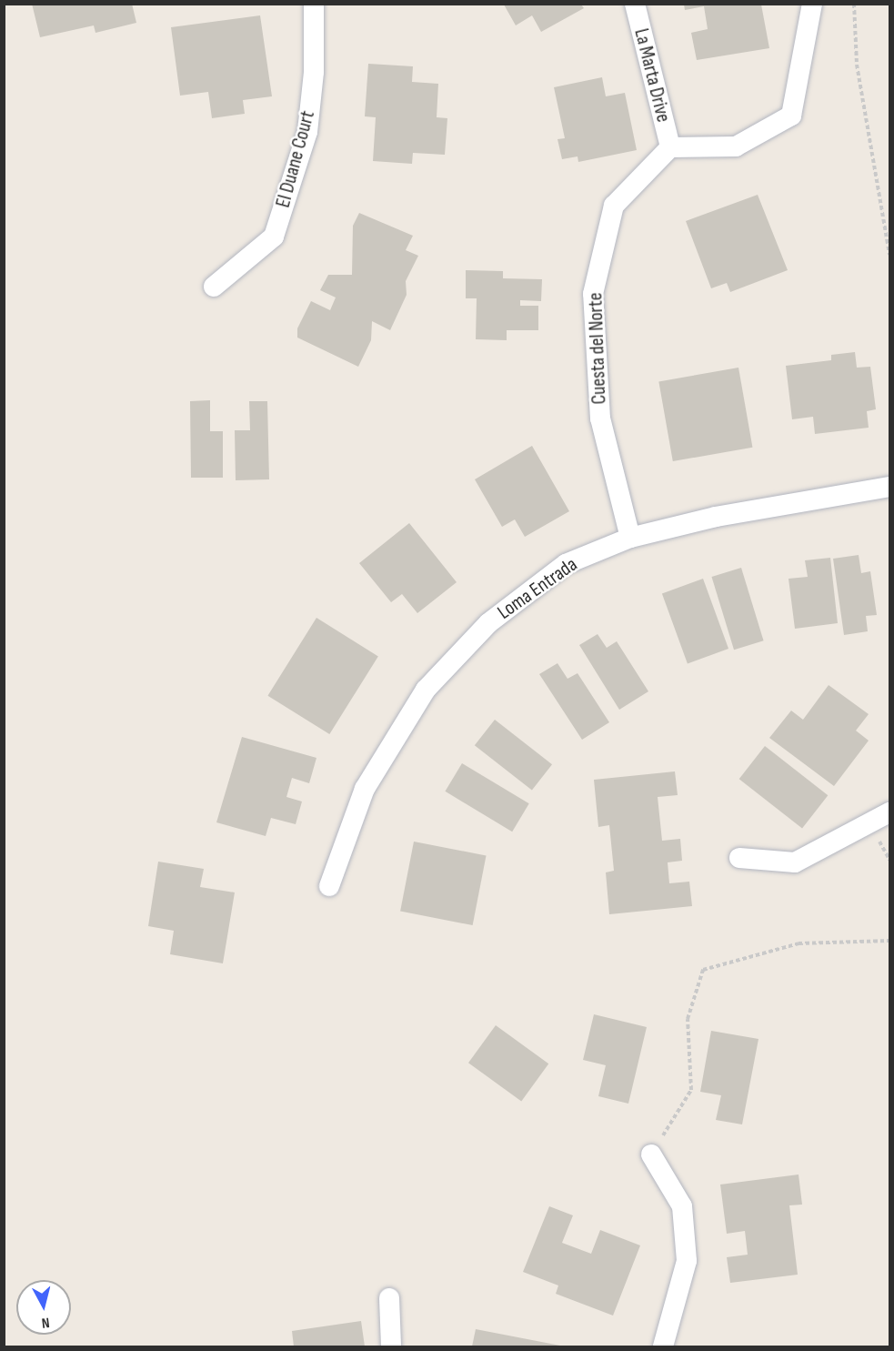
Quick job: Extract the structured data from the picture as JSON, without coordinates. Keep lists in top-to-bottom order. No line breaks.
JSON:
{"streets":{"street":["La Marta Drive","El Duane Court","Cuesta del Norte","Loma Entrada"]},"crossings":[["La Marta Drive","Cuesta del Norte"],["Cuesta del Norte","Loma Entrada"]],"north":"bottom"}
